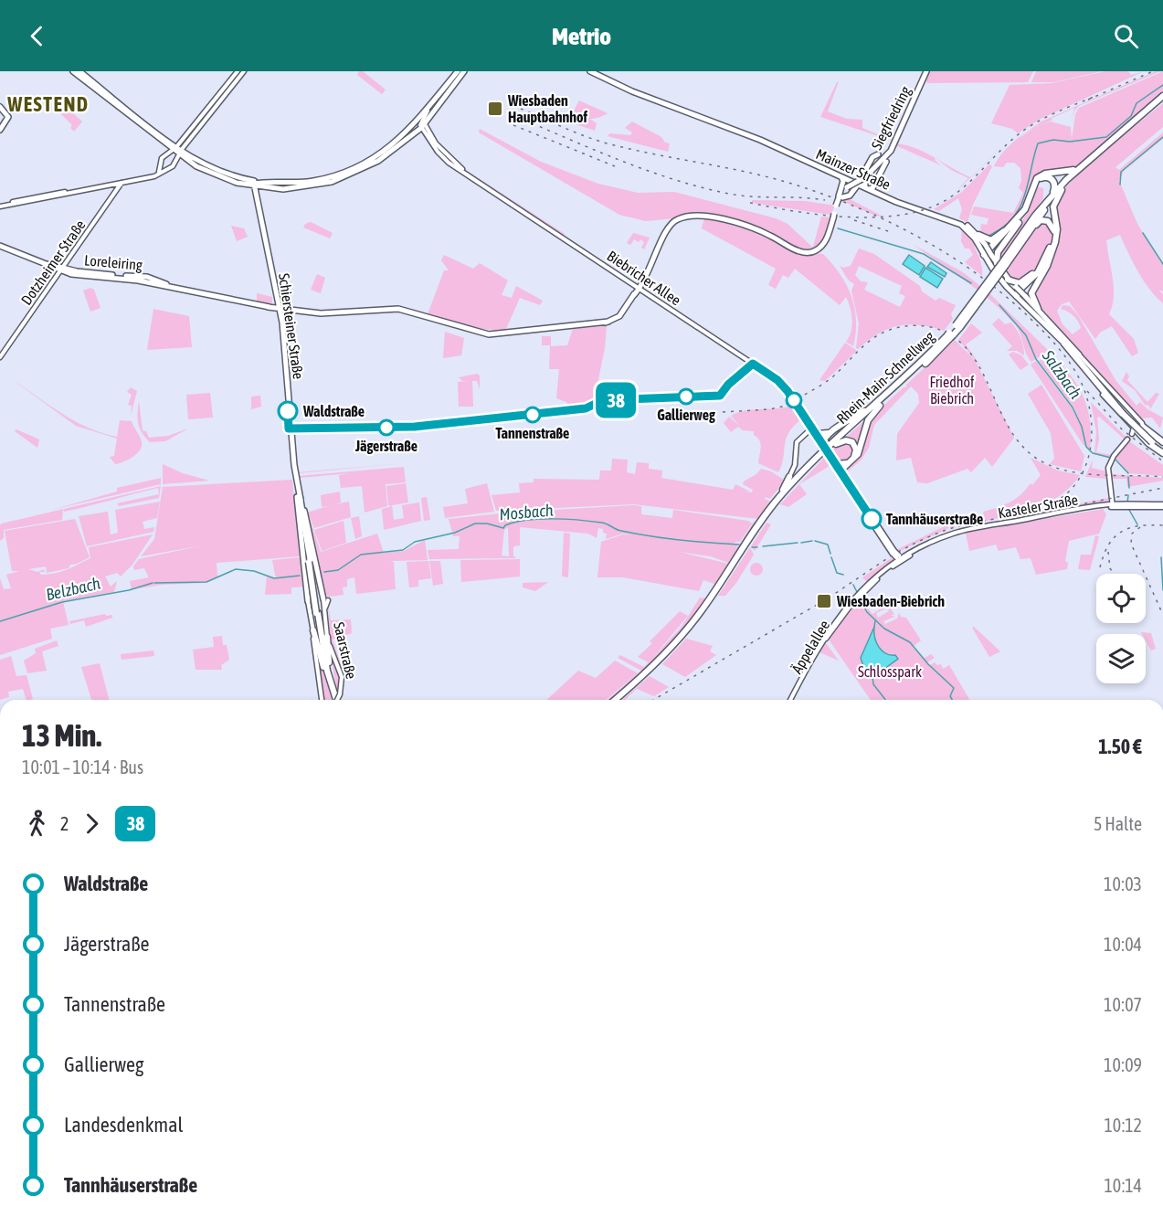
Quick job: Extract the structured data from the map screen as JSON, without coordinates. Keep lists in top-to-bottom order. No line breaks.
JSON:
{"streets":{"highway":["Rhein-Main-Schnellweg"],"main road":["Siegfriedring","Mainzer Straße","Dotzheimer Straße","Loreleiring","Biebricher Allee","Schiersteiner Straße","Kasteler Straße","Äppelallee","Saarstraße"]},"crossings":[["Dotzheimer Straße","Loreleiring"],["Loreleiring","Schiersteiner Straße"],["Biebricher Allee","Kasteler Straße"],["Biebricher Allee","Äppelallee"],["Kasteler Straße","Äppelallee"]],"districts":["WESTEND"],"water":["Salzbach","Mosbach","Belzbach"],"parks":["Friedhof Biebrich","Schlosspark"],"places":{"transit":["Wiesbaden Hauptbahnhof","Wiesbaden-Biebrich"],"other":["Gallierweg","Waldstraße","Tannenstraße","Jägerstraße","Tannhäuserstraße"]},"lines":["bus line 38"],"page":{"header":"Metrio","on_map":"38","heading":["13 Min.","10:01 – 10:14 · Bus","1.50 €"],"legs":["2","38","5 Halte"],"list":[{"name":"Waldstraße","value":"10:03"},{"name":"Jägerstraße","value":"10:04"},{"name":"Tannenstraße","value":"10:07"},{"name":"Gallierweg","value":"10:09"},{"name":"Landesdenkmal","value":"10:12"},{"name":"Tannhäuserstraße","value":"10:14"}]}}
